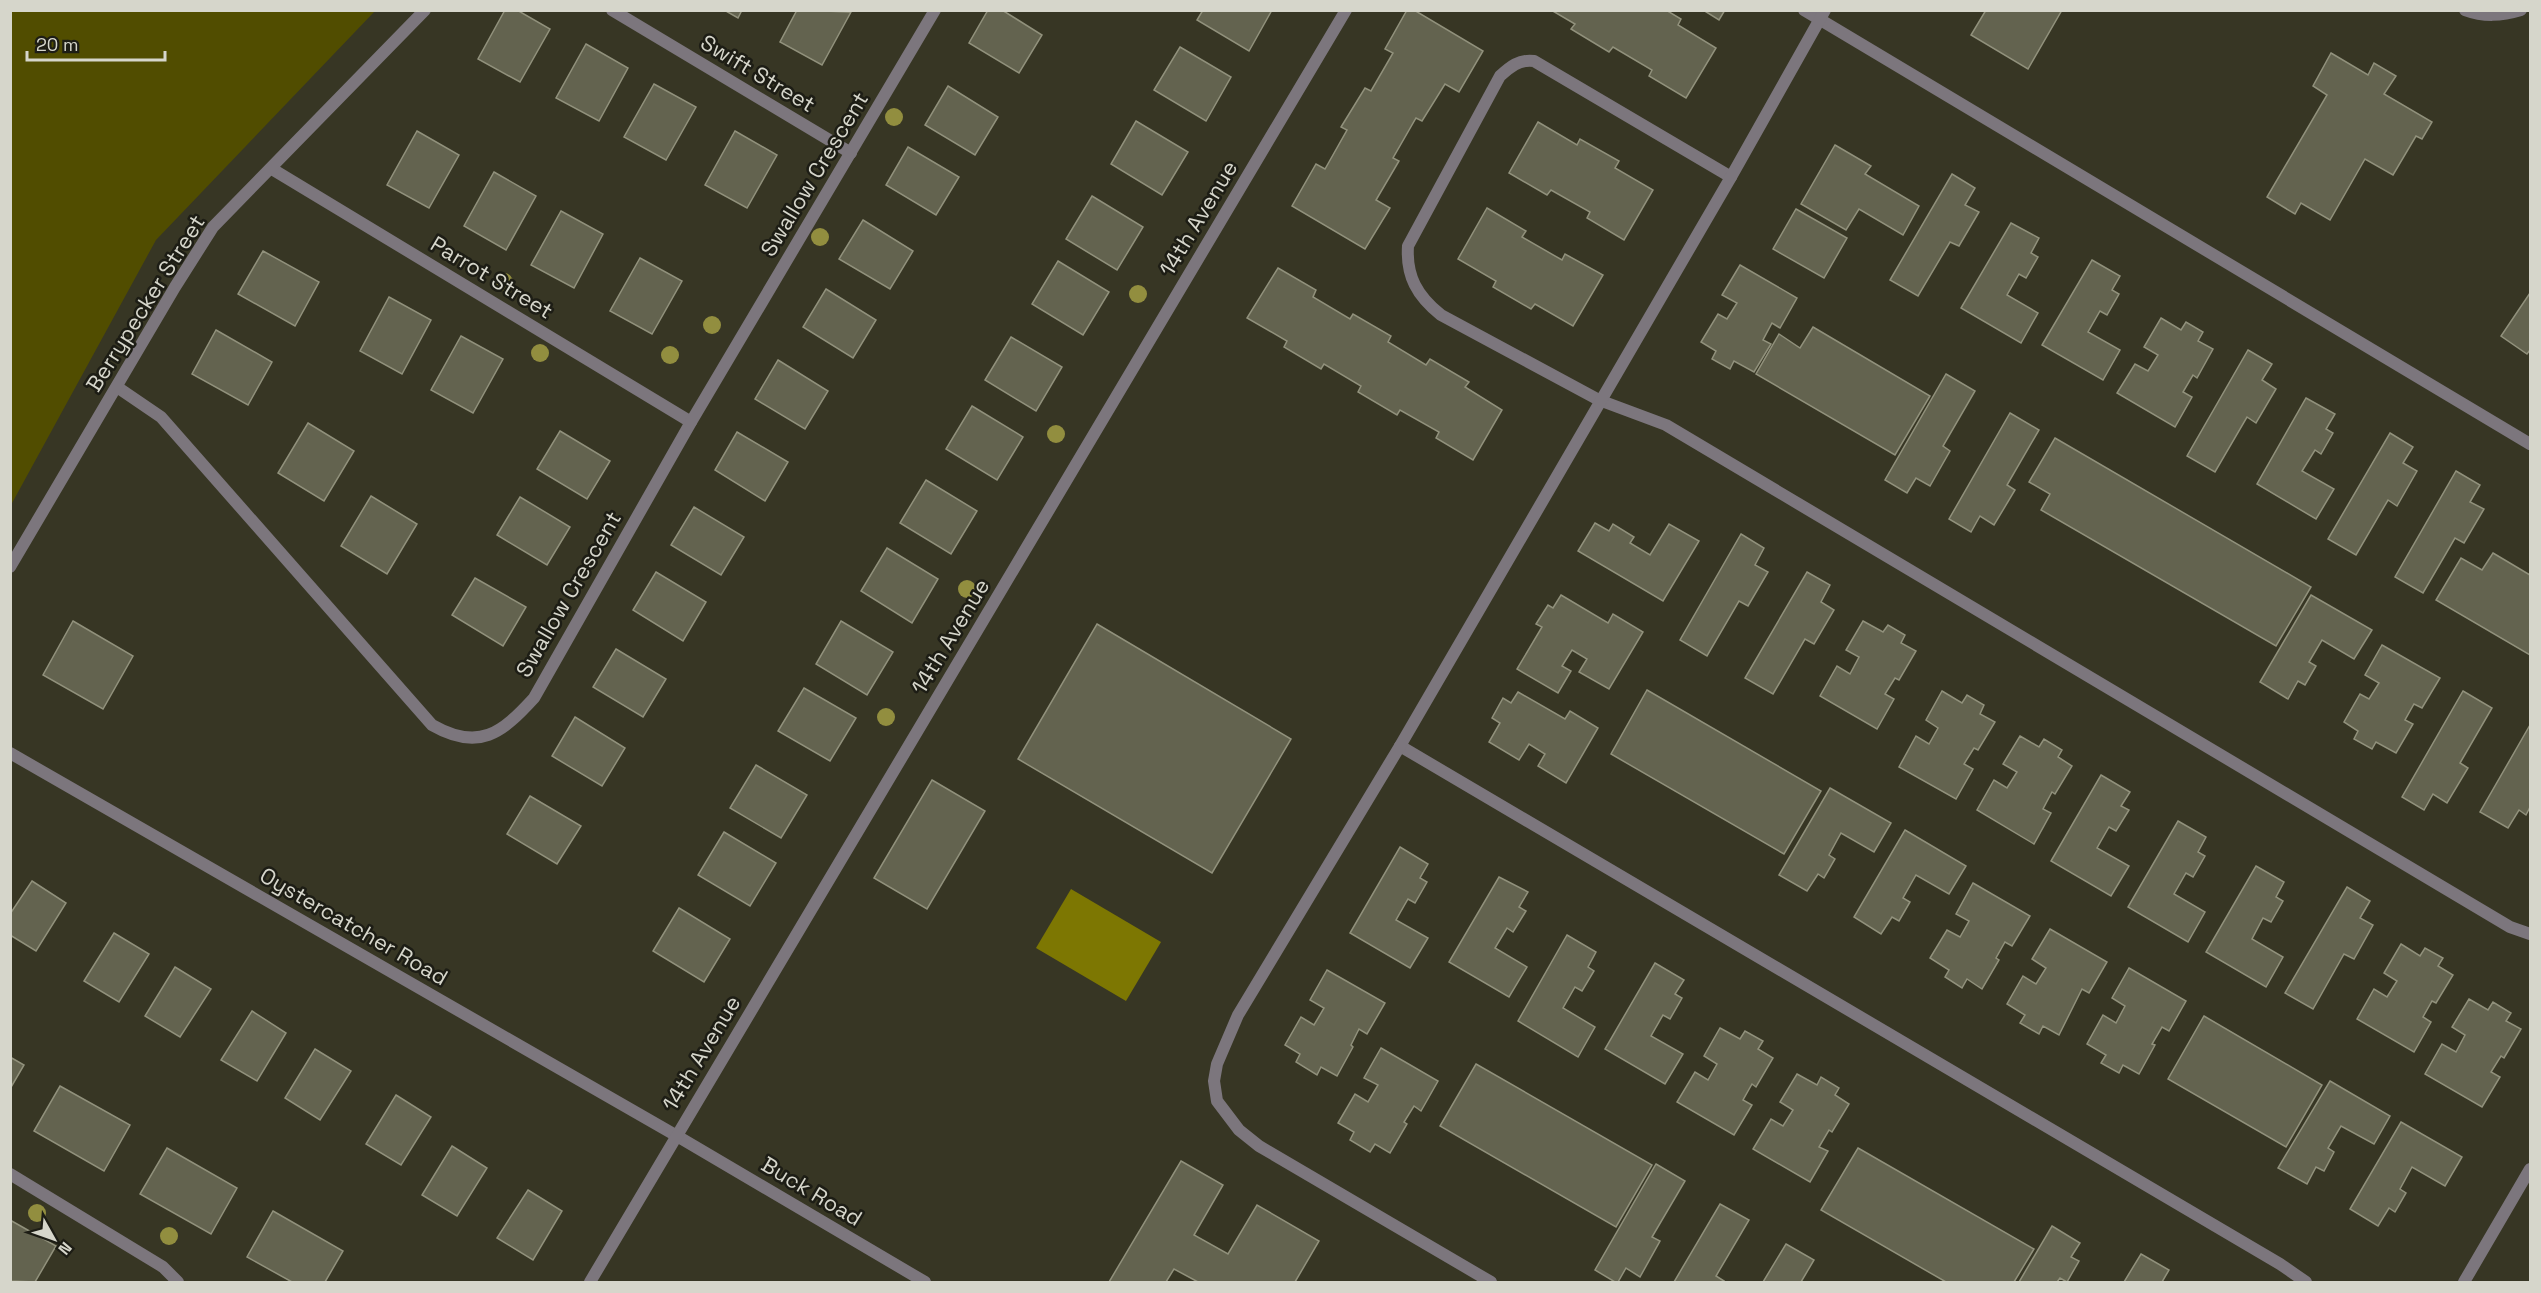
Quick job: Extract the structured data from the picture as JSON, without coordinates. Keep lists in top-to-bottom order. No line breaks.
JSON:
{"streets":{"street":["Swift Street","Swallow Crescent","14th Avenue","Parrot Street","Berrypecker Street","Oystercatcher Road","Buck Road"]},"crossings":[["Swift Street","Swallow Crescent"],["Swallow Crescent","Parrot Street"],["Swallow Crescent","Berrypecker Street"],["14th Avenue","Oystercatcher Road"],["14th Avenue","Buck Road"],["Parrot Street","Berrypecker Street"],["Oystercatcher Road","Buck Road"]],"scale_bar":"20 m","north":"bottom right"}
